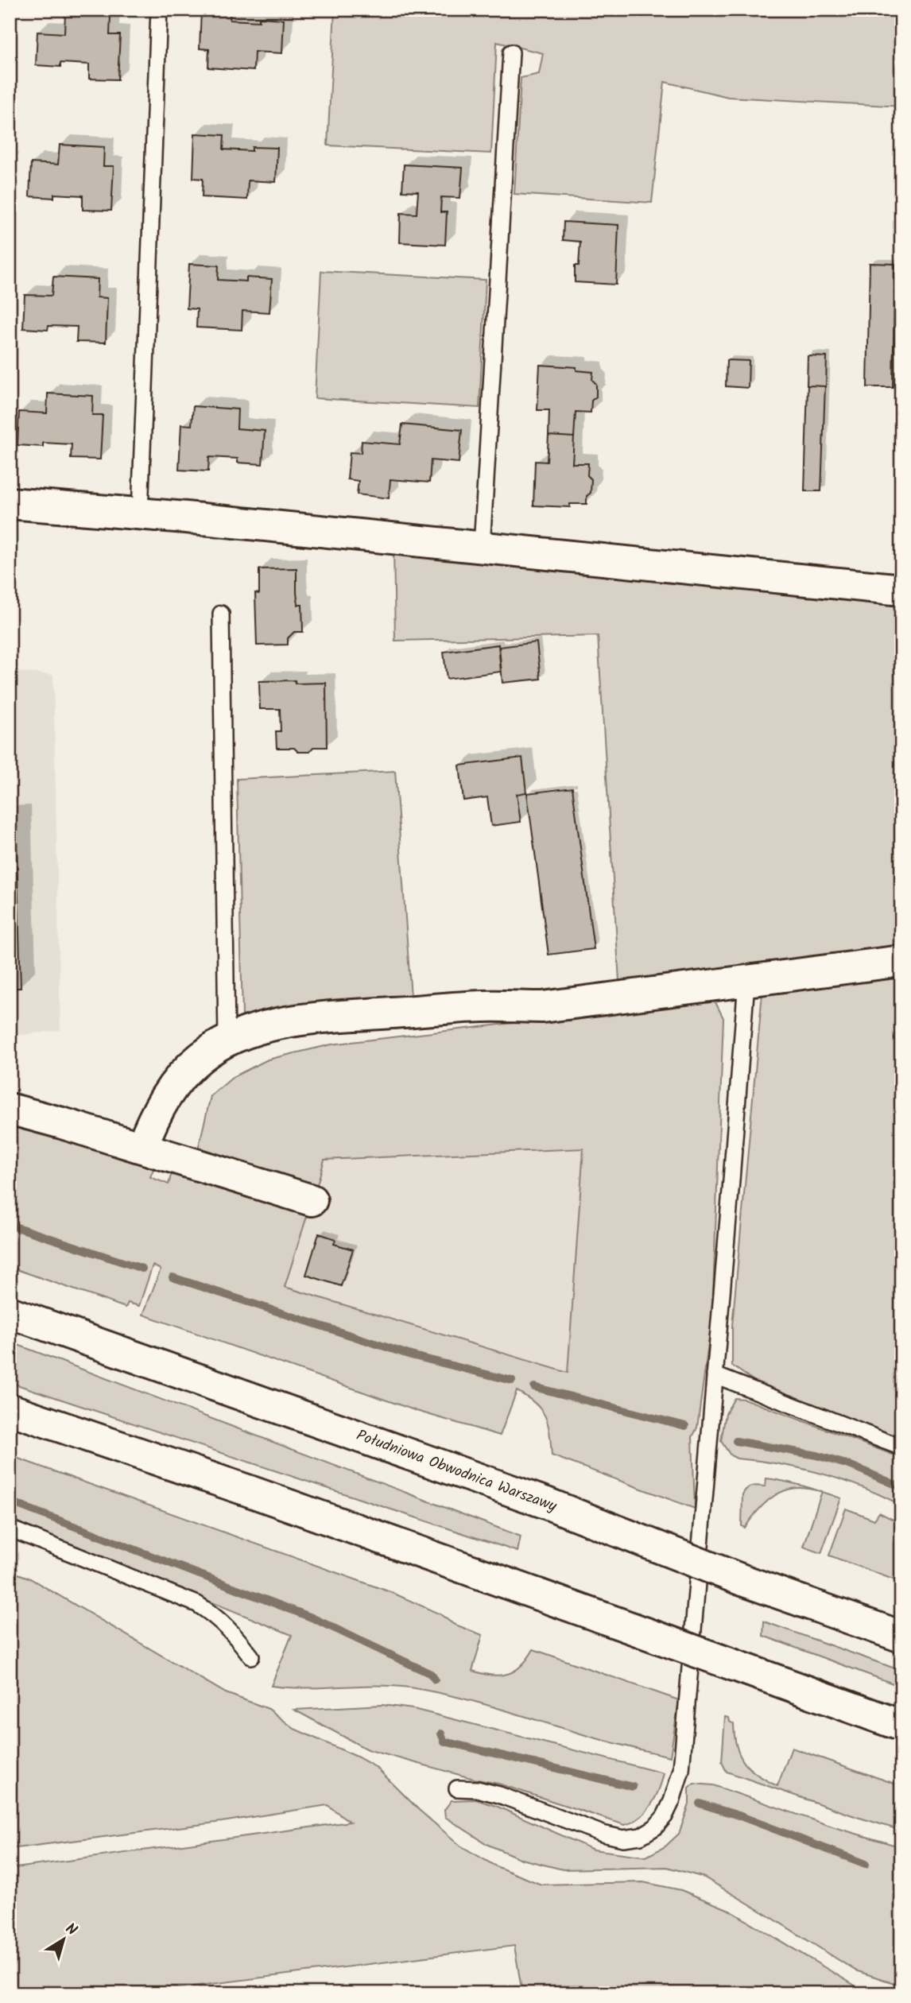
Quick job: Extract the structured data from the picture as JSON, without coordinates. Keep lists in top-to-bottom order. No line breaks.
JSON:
{"streets":{"main road":["Południowa Obwodnica Warszawy"]},"north":"top right"}
